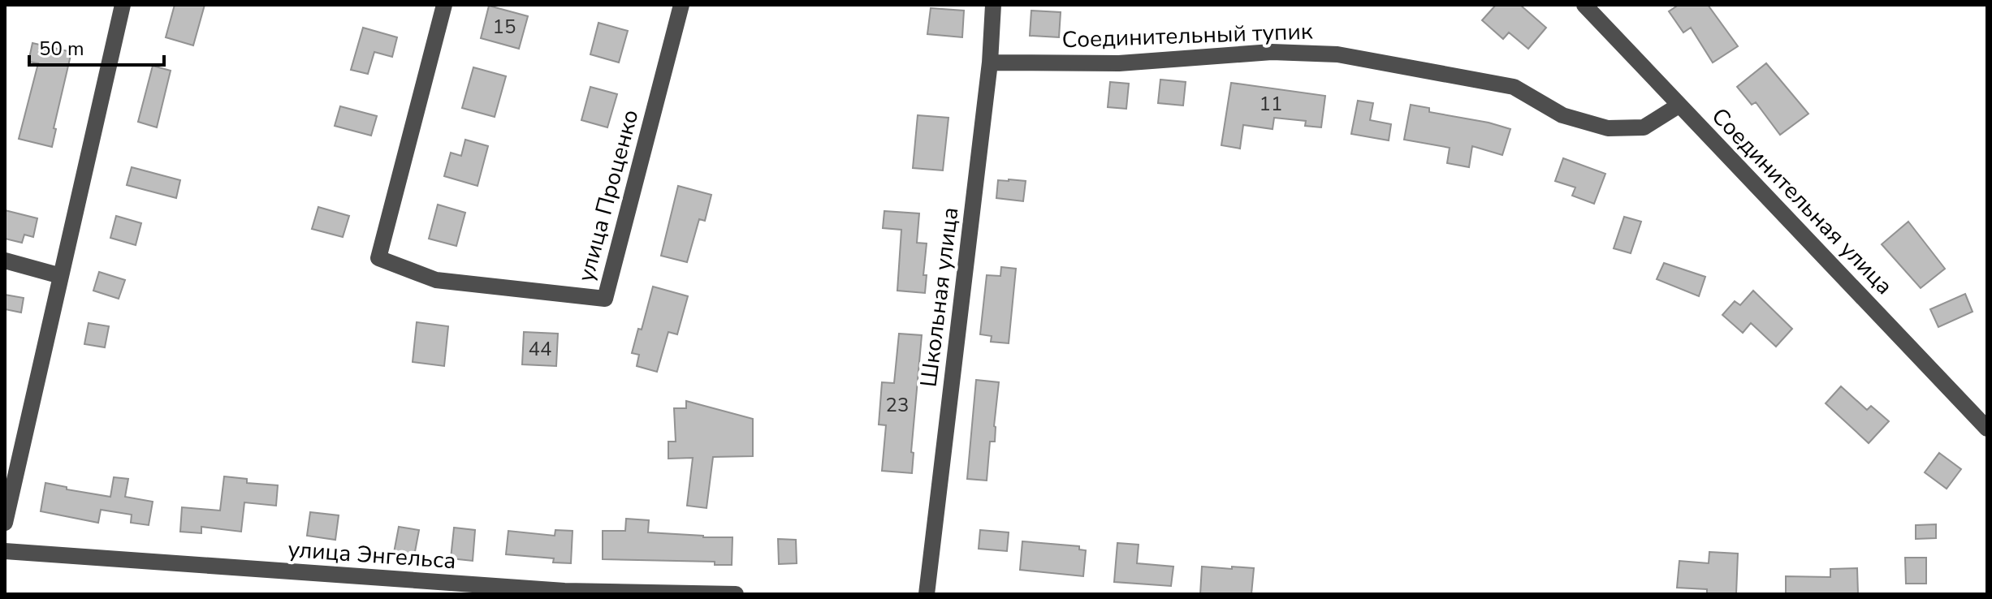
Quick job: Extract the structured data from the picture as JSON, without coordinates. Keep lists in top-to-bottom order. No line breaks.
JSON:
{"streets":{"street":["Соединительный тупик","улица Проценко","Соединительная улица","Школьная улица","улица Энгельса"]},"crossings":[["Соединительный тупик","Соединительная улица"],["Соединительный тупик","Школьная улица"]],"house_numbers":["15","11","44","23"],"scale_bar":"50 m"}
